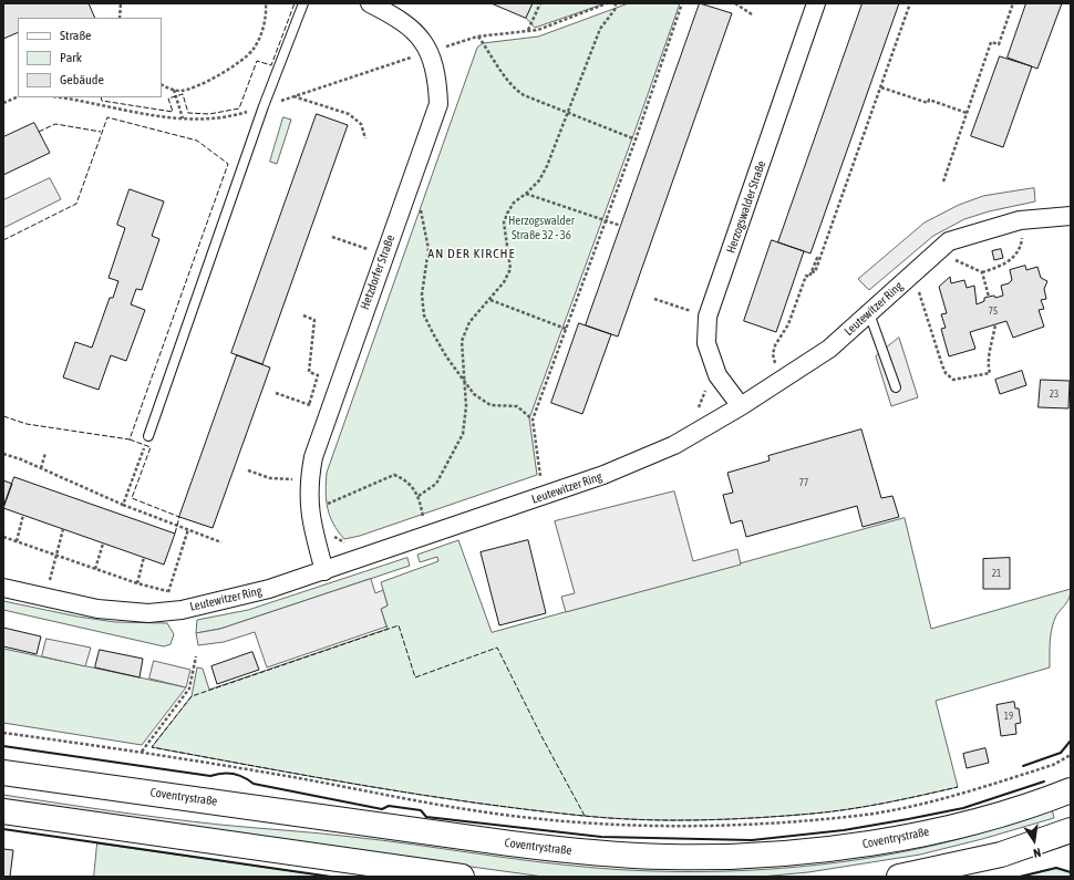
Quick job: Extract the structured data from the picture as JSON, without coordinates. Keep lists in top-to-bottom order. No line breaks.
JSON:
{"streets":{"main road":["Coventrystraße"],"street":["Herzogswalder Straße","Hetzdorfer Straße","Leutewitzer Ring"]},"crossings":[["Herzogswalder Straße","Leutewitzer Ring"],["Hetzdorfer Straße","Leutewitzer Ring"]],"districts":["AN DER KIRCHE"],"parks":["Herzogswalder Straße 32 - 36"],"house_numbers":["75","23","77","21","19"],"legend":["Straße","Park","Gebäude"],"north":"bottom"}
